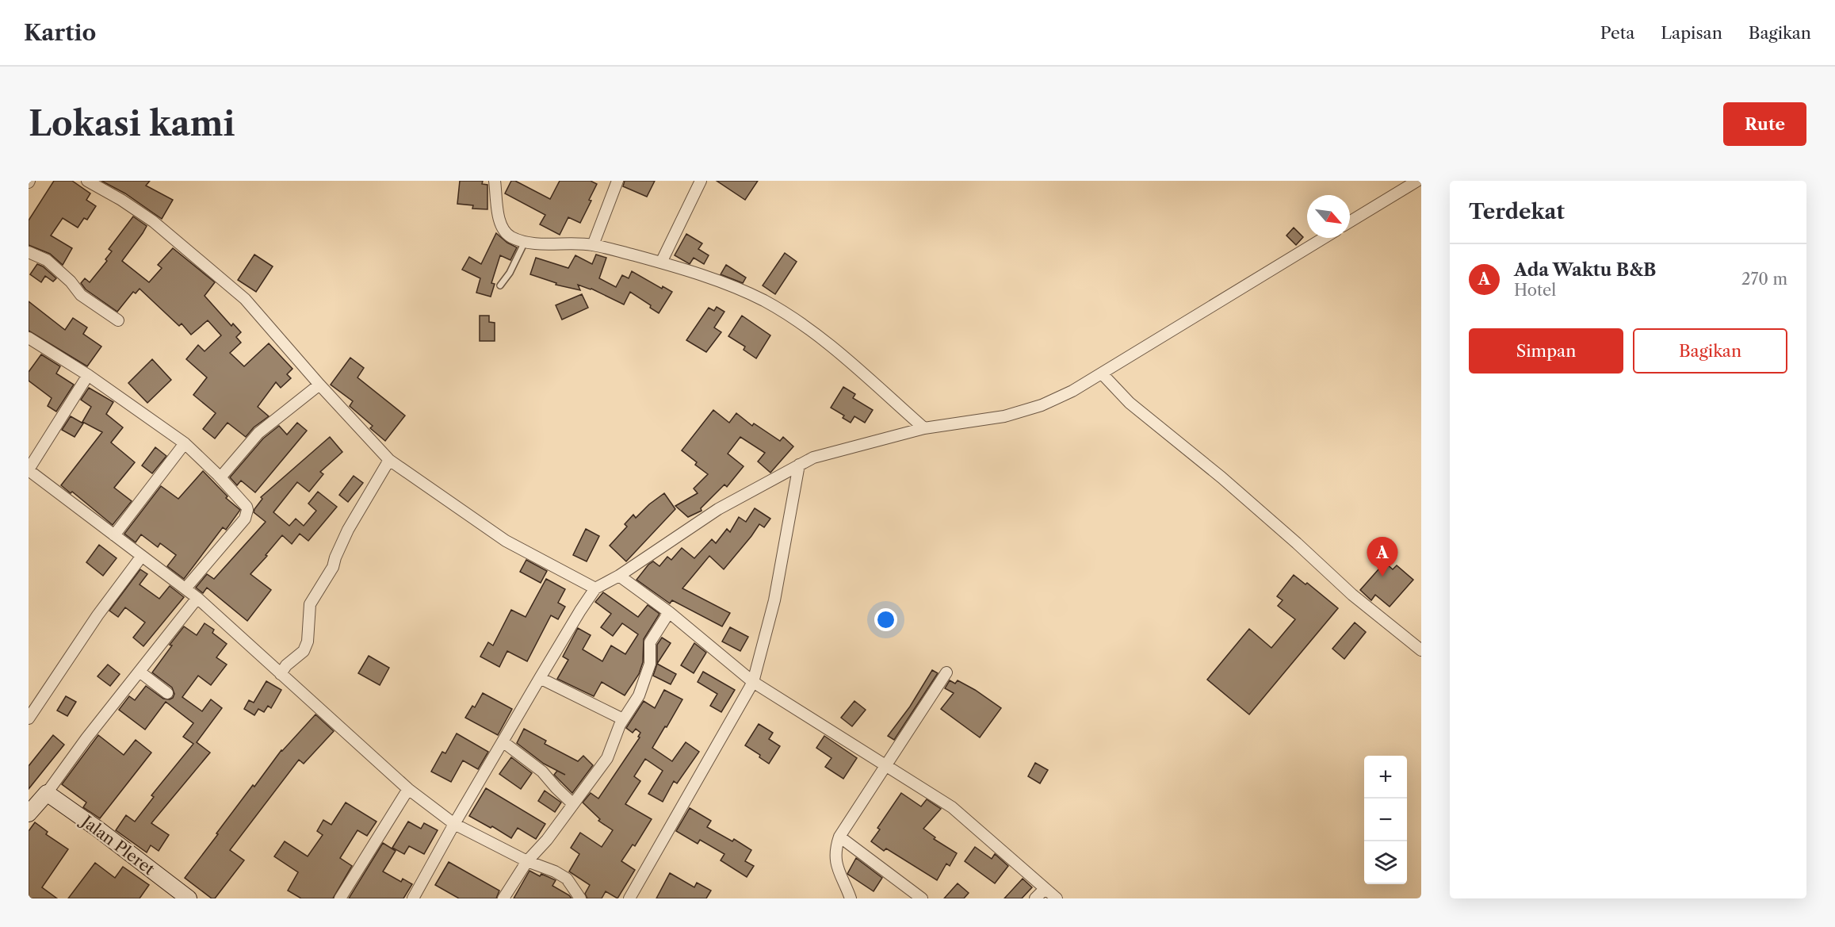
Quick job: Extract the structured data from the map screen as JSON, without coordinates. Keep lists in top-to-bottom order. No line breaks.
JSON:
{"streets":{"main road":["Jalan Pleret"]},"north":"bottom right","page":{"header":"Kartio","nav":["Peta","Lapisan","Bagikan"],"buttons":["Rute",["Simpan","Bagikan"]],"title":"Lokasi kami","heading":"Terdekat","list":[{"mark":"A","name":"Ada Waktu B&B","note":"Hotel","value":"270 m"}],"pins":"A","map_buttons":["+","−"]}}
